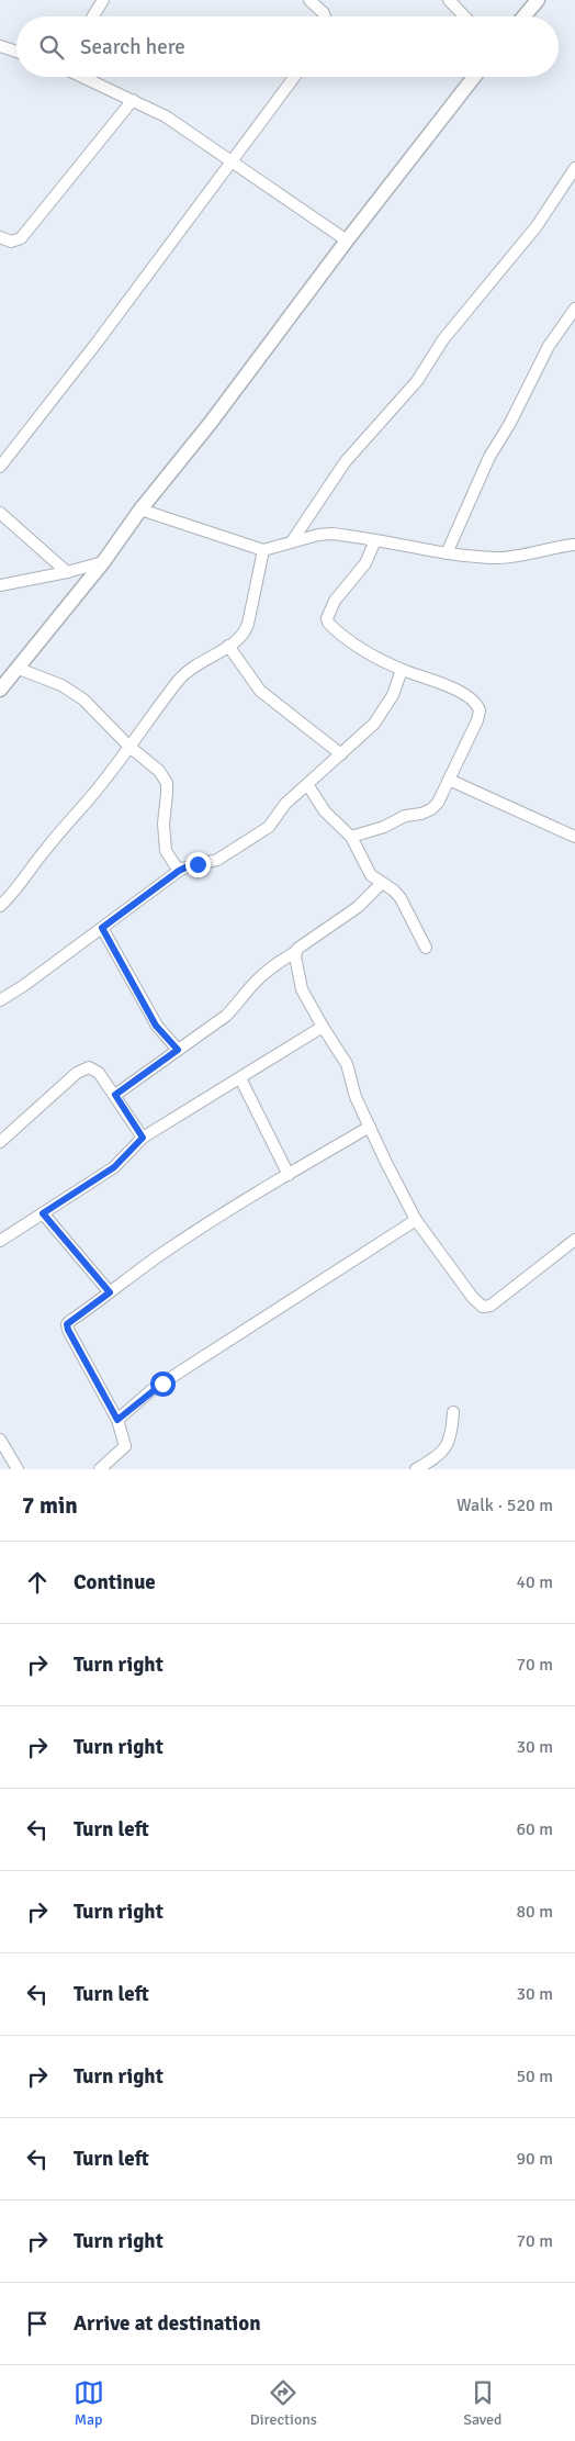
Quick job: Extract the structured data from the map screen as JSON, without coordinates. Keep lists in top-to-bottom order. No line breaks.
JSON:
{"page":{"search":"Search here","heading":["7 min","Walk · 520 m"],"list":[["Continue","40 m"],["Turn right","70 m"],["Turn right","30 m"],["Turn left","60 m"],["Turn right","80 m"],["Turn left","30 m"],["Turn right","50 m"],["Turn left","90 m"],["Turn right","70 m"],"Arrive at destination"],"nav":["Map","Directions","Saved"]}}
